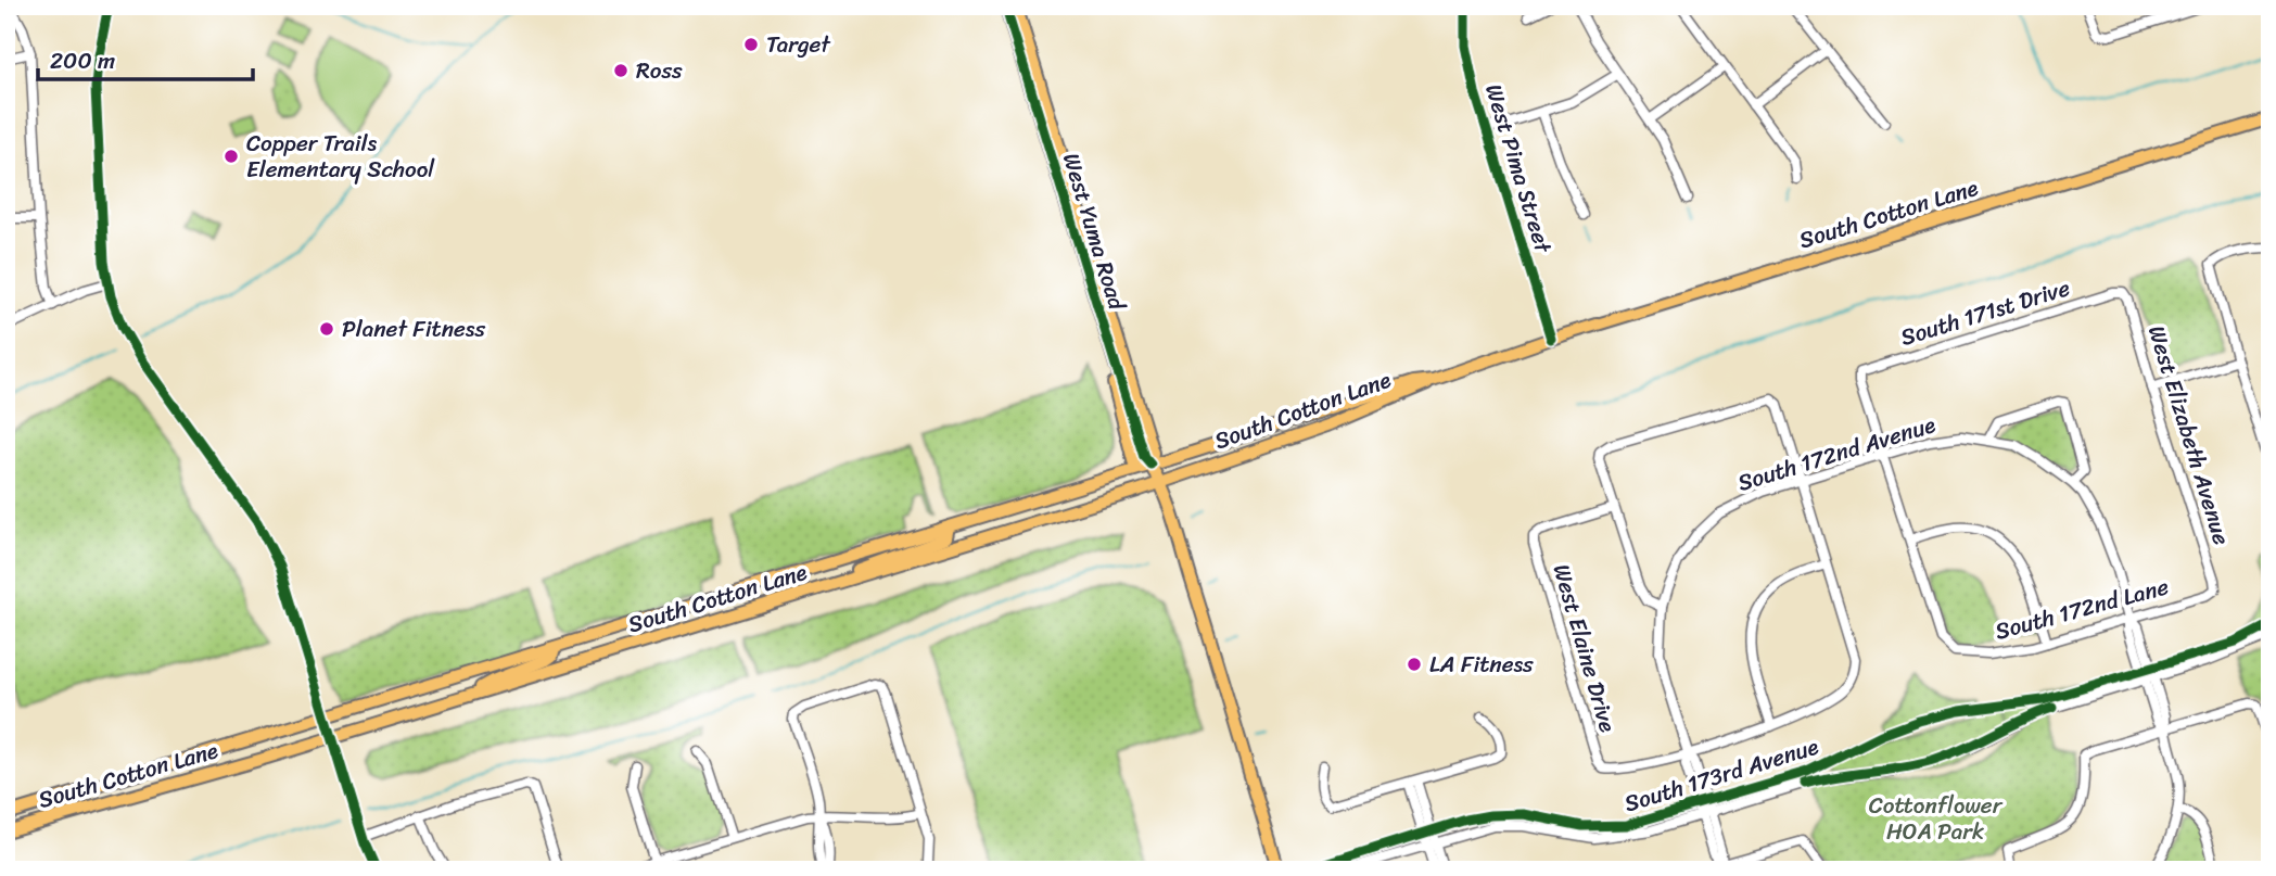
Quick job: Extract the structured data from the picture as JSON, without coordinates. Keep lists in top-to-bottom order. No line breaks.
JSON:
{"streets":{"main road":["South Cotton Lane","West Yuma Road"],"street":["West Pima Street","South 171st Drive","West Elizabeth Avenue","South 172nd Avenue","South 172nd Lane","West Elaine Drive","South 173rd Avenue"]},"crossings":[["West Pima Street","South Cotton Lane"],["South Cotton Lane","West Yuma Road"],["South 171st Drive","West Elizabeth Avenue"],["South 171st Drive","South 172nd Avenue"],["West Elizabeth Avenue","South 172nd Lane"],["South 172nd Avenue","South 172nd Lane"],["South 172nd Avenue","South 173rd Avenue"]],"parks":["Cottonflower HOA Park"],"places":["Target","Ross","Copper Trails Elementary School","Planet Fitness","LA Fitness"],"scale_bar":"200 m"}
